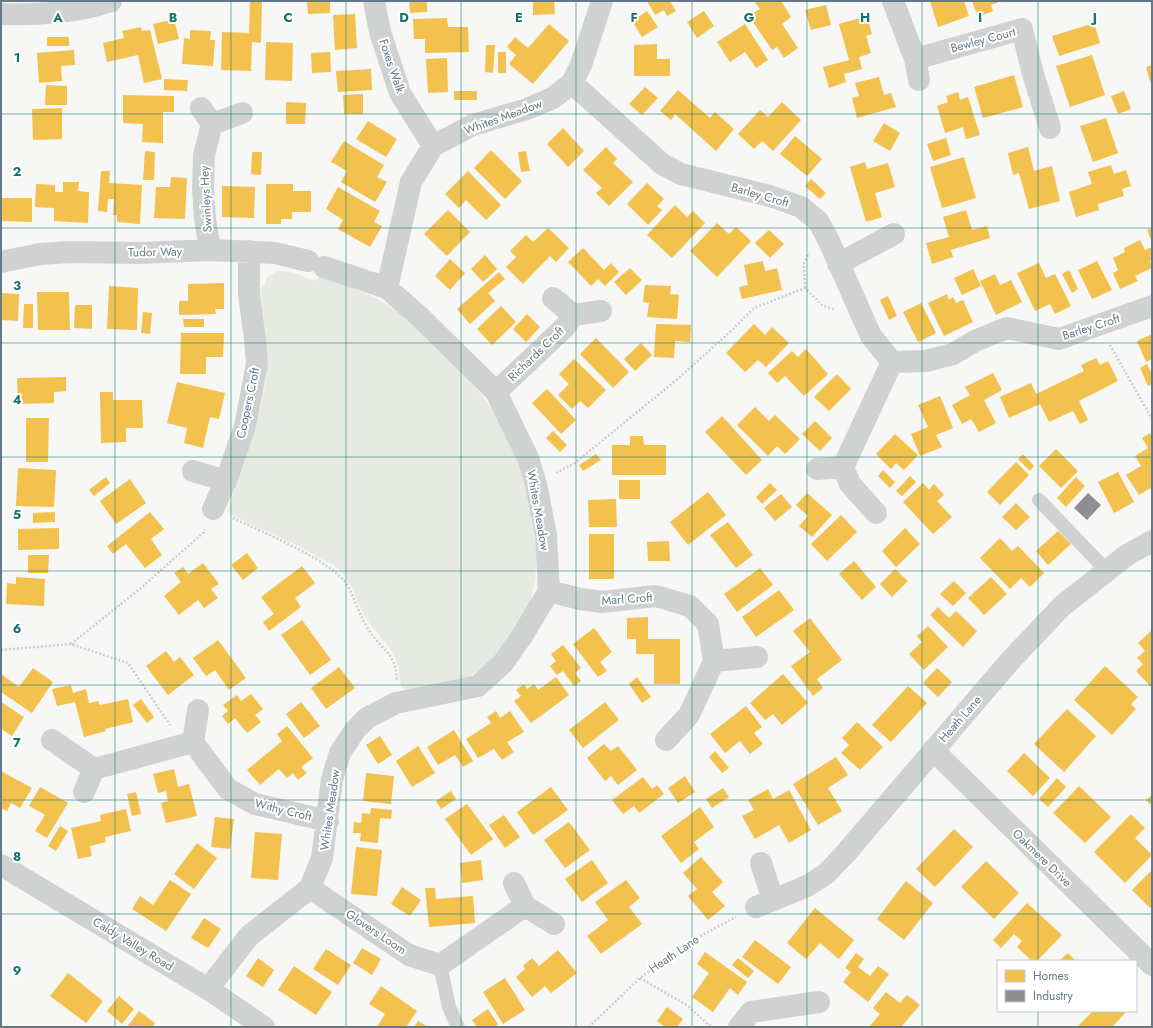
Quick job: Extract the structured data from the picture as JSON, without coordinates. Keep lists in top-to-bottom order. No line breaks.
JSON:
{"streets":{"street":["Bewley Court","Foxes Walk","Whites Meadow","Barley Croft","Swinleys Hey","Tudor Way","Richards Croft","Coopers Croft","Marl Croft","Heath Lane","Withy Croft","Oakmere Drive","Glovers Loom","Caldy Valley Road"]},"crossings":[["Foxes Walk","Whites Meadow"],["Whites Meadow","Barley Croft"],["Whites Meadow","Tudor Way"],["Whites Meadow","Richards Croft"],["Whites Meadow","Marl Croft"],["Whites Meadow","Withy Croft"],["Whites Meadow","Glovers Loom"],["Whites Meadow","Caldy Valley Road"],["Swinleys Hey","Tudor Way"],["Tudor Way","Coopers Croft"],["Heath Lane","Oakmere Drive"]],"legend":["Homes","Industry"],"grid":{"columns":["A","B","C","D","E","F","G","H","I","J"],"rows":["1","2","3","4","5","6","7","8","9"]}}
